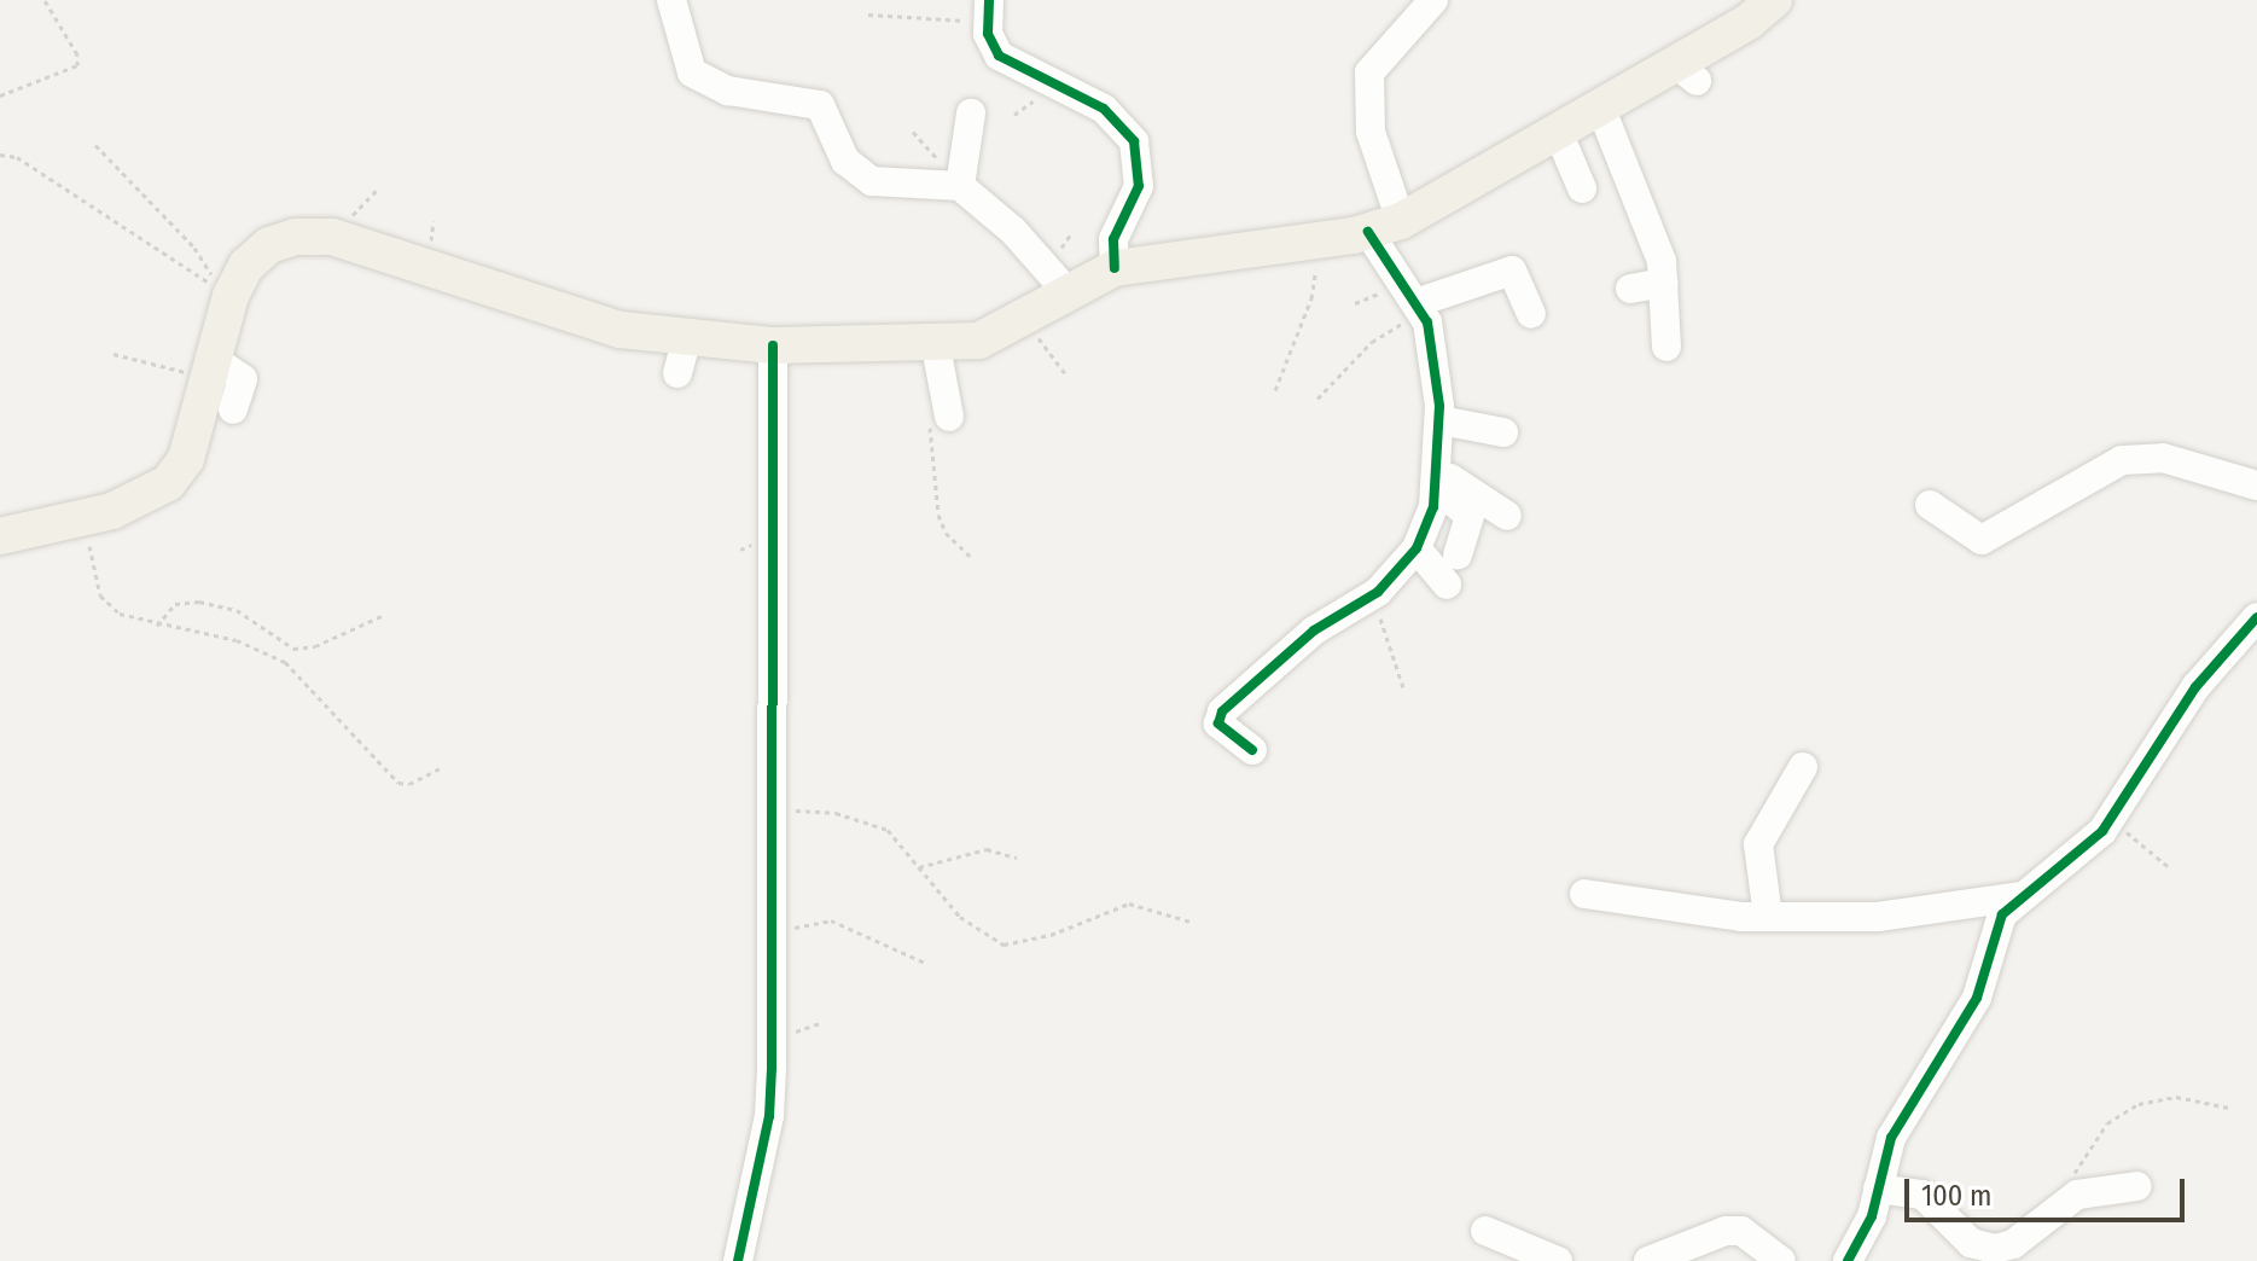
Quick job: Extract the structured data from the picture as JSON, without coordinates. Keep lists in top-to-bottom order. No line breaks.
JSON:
{"scale_bar":"100 m"}
